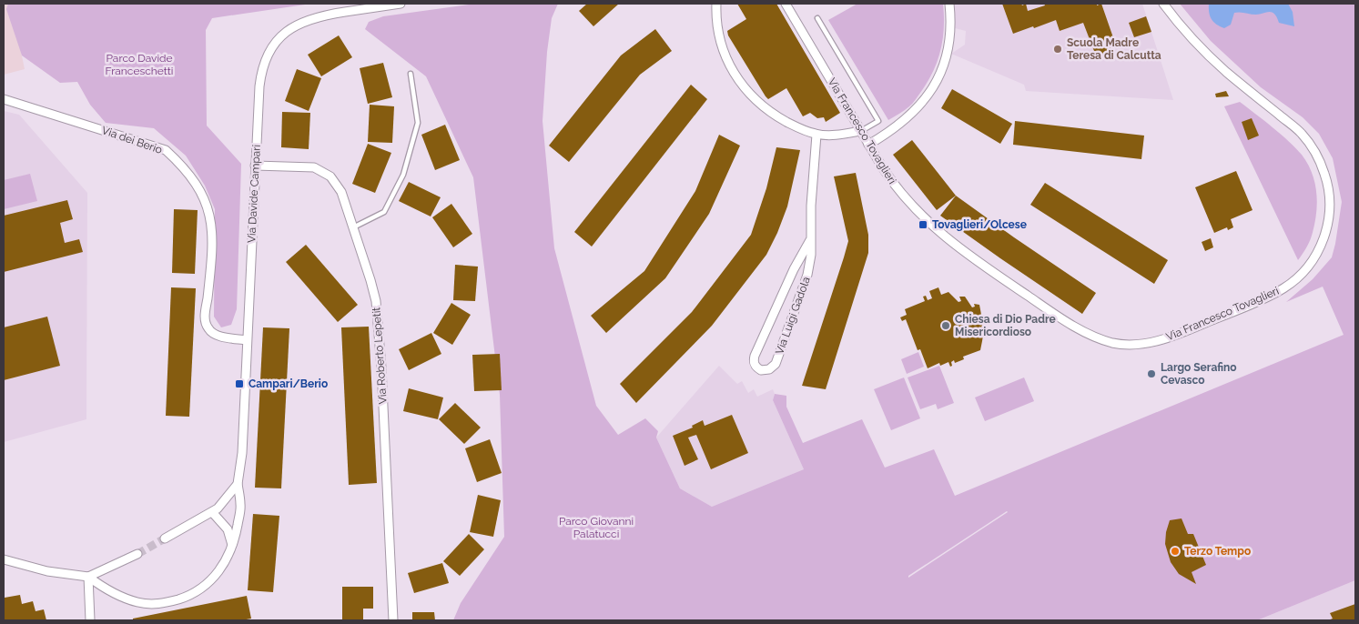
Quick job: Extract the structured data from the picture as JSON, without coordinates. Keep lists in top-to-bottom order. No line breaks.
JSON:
{"streets":{"street":["Via Francesco Tovaglieri","Via dei Berio","Via Davide Campari","Via Luigi Gadola","Via Roberto Lepetit"]},"crossings":[["Via dei Berio","Via Davide Campari"],["Via Davide Campari","Via Roberto Lepetit"]],"parks":["Parco Davide Franceschetti","Parco Giovanni Palatucci"],"places":{"other":["Scuola Madre Teresa di Calcutta","Chiesa di Dio Padre Misericordioso","Largo Serafino Cevasco","Terzo Tempo"],"transit":["Tovaglieri/Olcese","Campari/Berio"]}}
